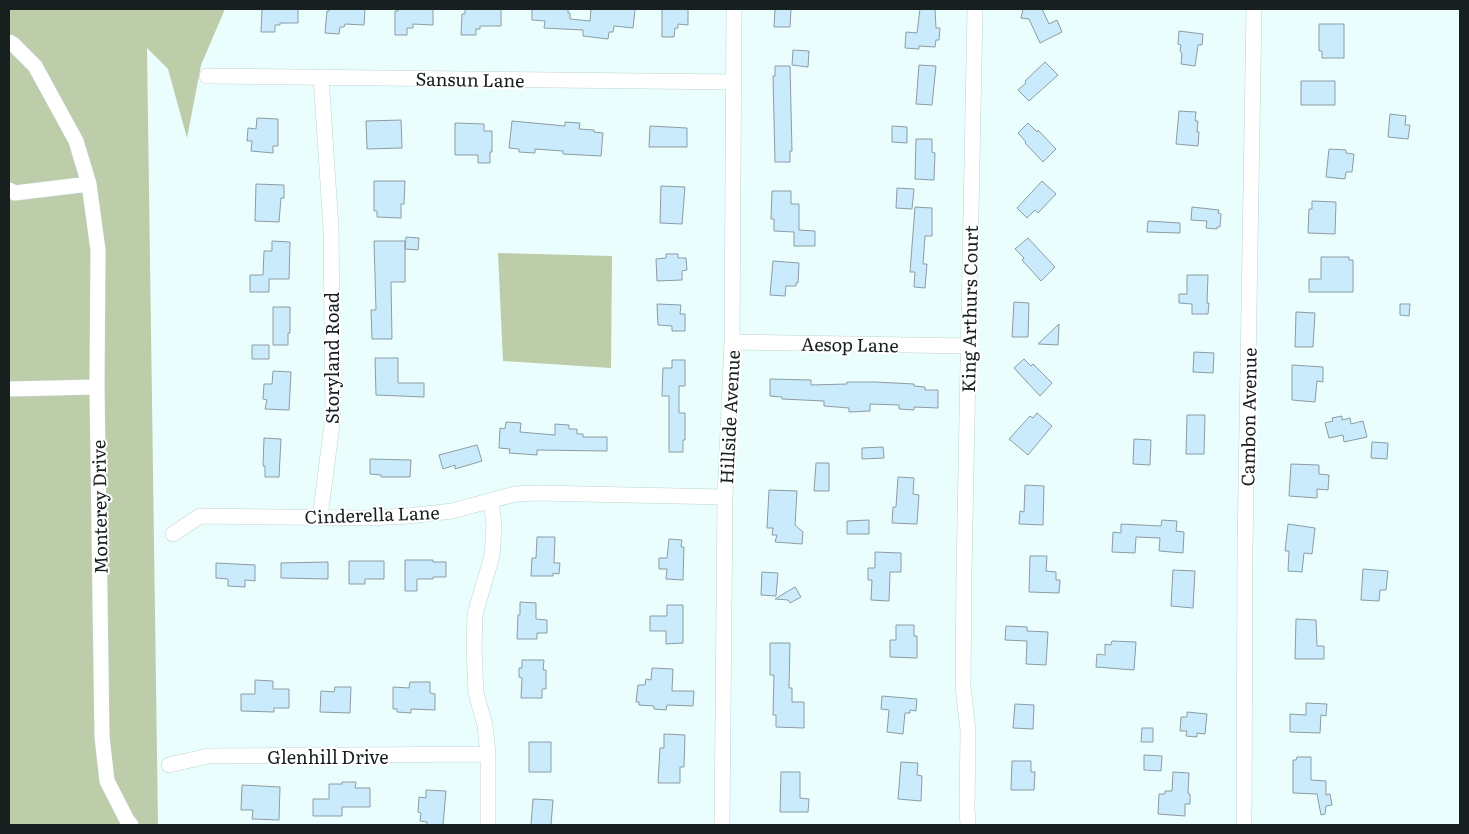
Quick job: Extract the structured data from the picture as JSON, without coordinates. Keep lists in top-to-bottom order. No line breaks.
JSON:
{"streets":{"street":["Sansun Lane","King Arthurs Court","Aesop Lane","Storyland Road","Hillside Avenue","Cambon Avenue","Monterey Drive","Cinderella Lane","Glenhill Drive"]},"crossings":[["Sansun Lane","Storyland Road"],["Sansun Lane","Hillside Avenue"],["King Arthurs Court","Aesop Lane"],["Aesop Lane","Hillside Avenue"],["Storyland Road","Cinderella Lane"],["Hillside Avenue","Cinderella Lane"]]}
